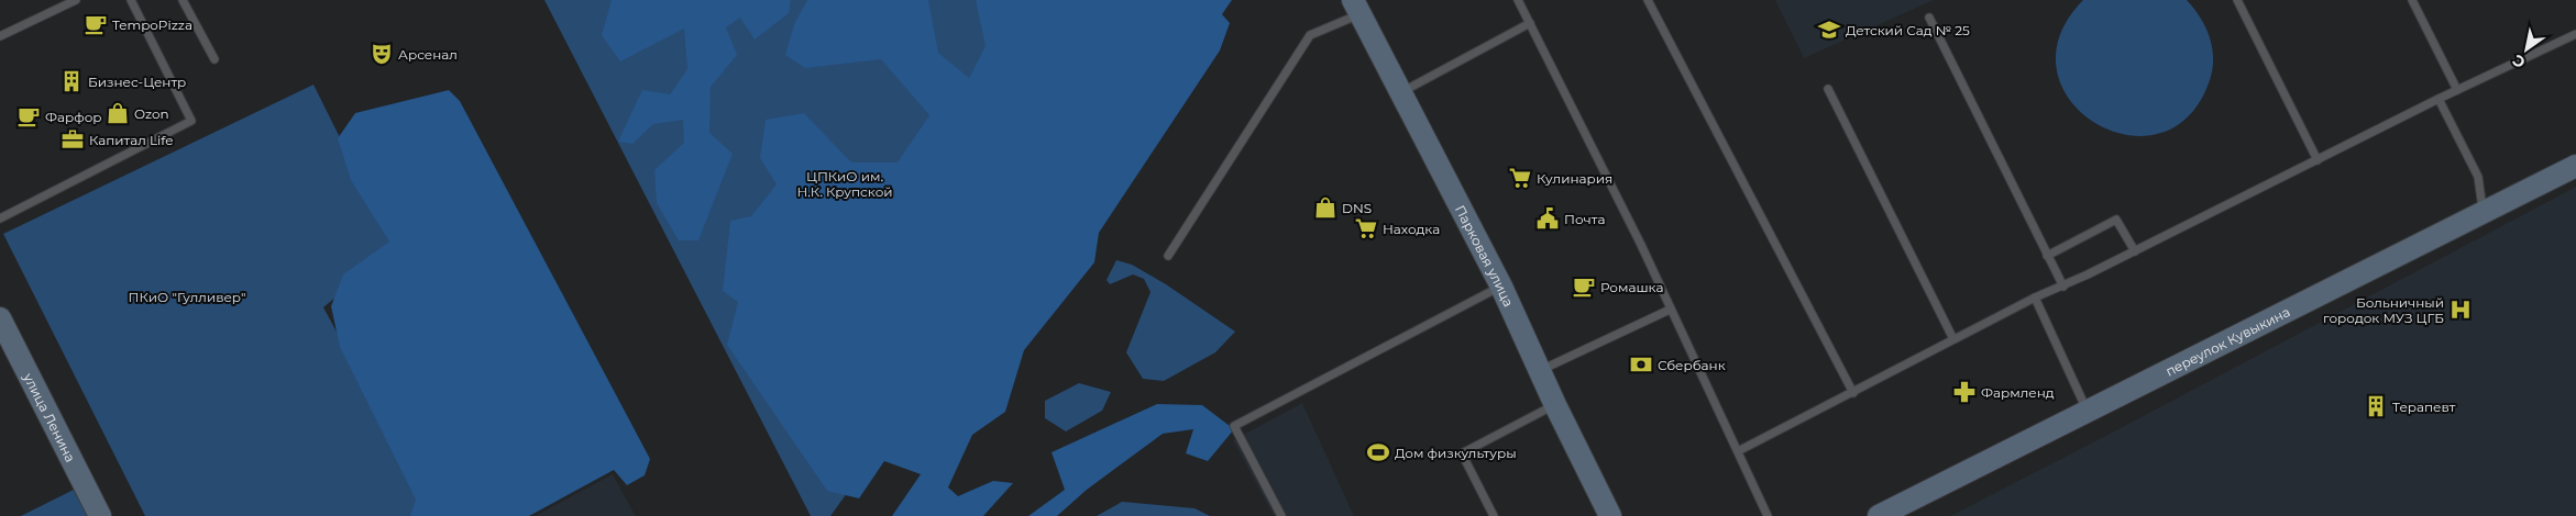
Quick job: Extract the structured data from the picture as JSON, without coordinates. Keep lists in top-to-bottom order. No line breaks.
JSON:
{"streets":{"main road":["Парковая улица","переулок Кувыкина","улица Ленина"]},"parks":["ЦПКиО им. Н.К. Крупской","ПКиО \"Гулливер\""],"places":{"cafe":["TempoPizza","Фарфор","Ромашка"],"school or university":["Детский Сад № 25"],"theatre":["Арсенал"],"building":["Бизнес-Центр","Терапевт"],"shop":["Ozon","DNS"],"office":["Капитал Life"],"supermarket":["Кулинария","Находка"],"public building":["Почта"],"hospital":["Больничный городок МУЗ ЦГБ"],"bank":["Сбербанк"],"pharmacy":["Фармленд"],"sports":["Дом физкультуры"]},"north":"bottom left"}
